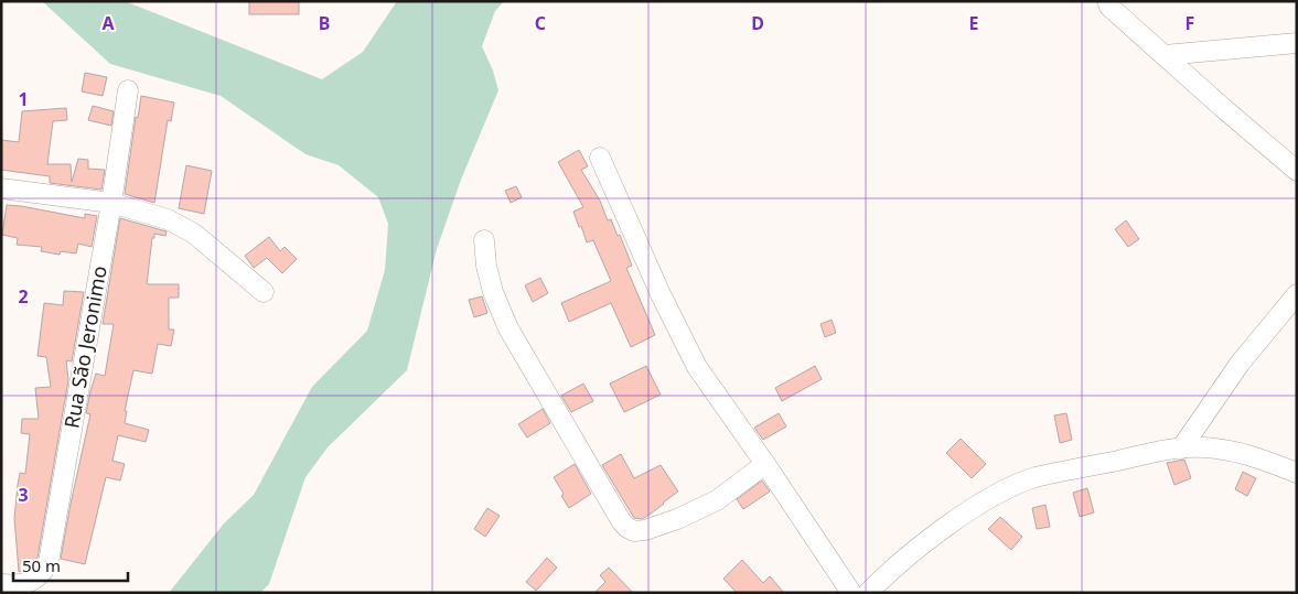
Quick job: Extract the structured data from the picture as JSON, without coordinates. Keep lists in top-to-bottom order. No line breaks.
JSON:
{"streets":{"street":["Rua São Jeronimo"]},"scale_bar":"50 m","grid":{"columns":["A","B","C","D","E","F"],"rows":["1","2","3"]}}
